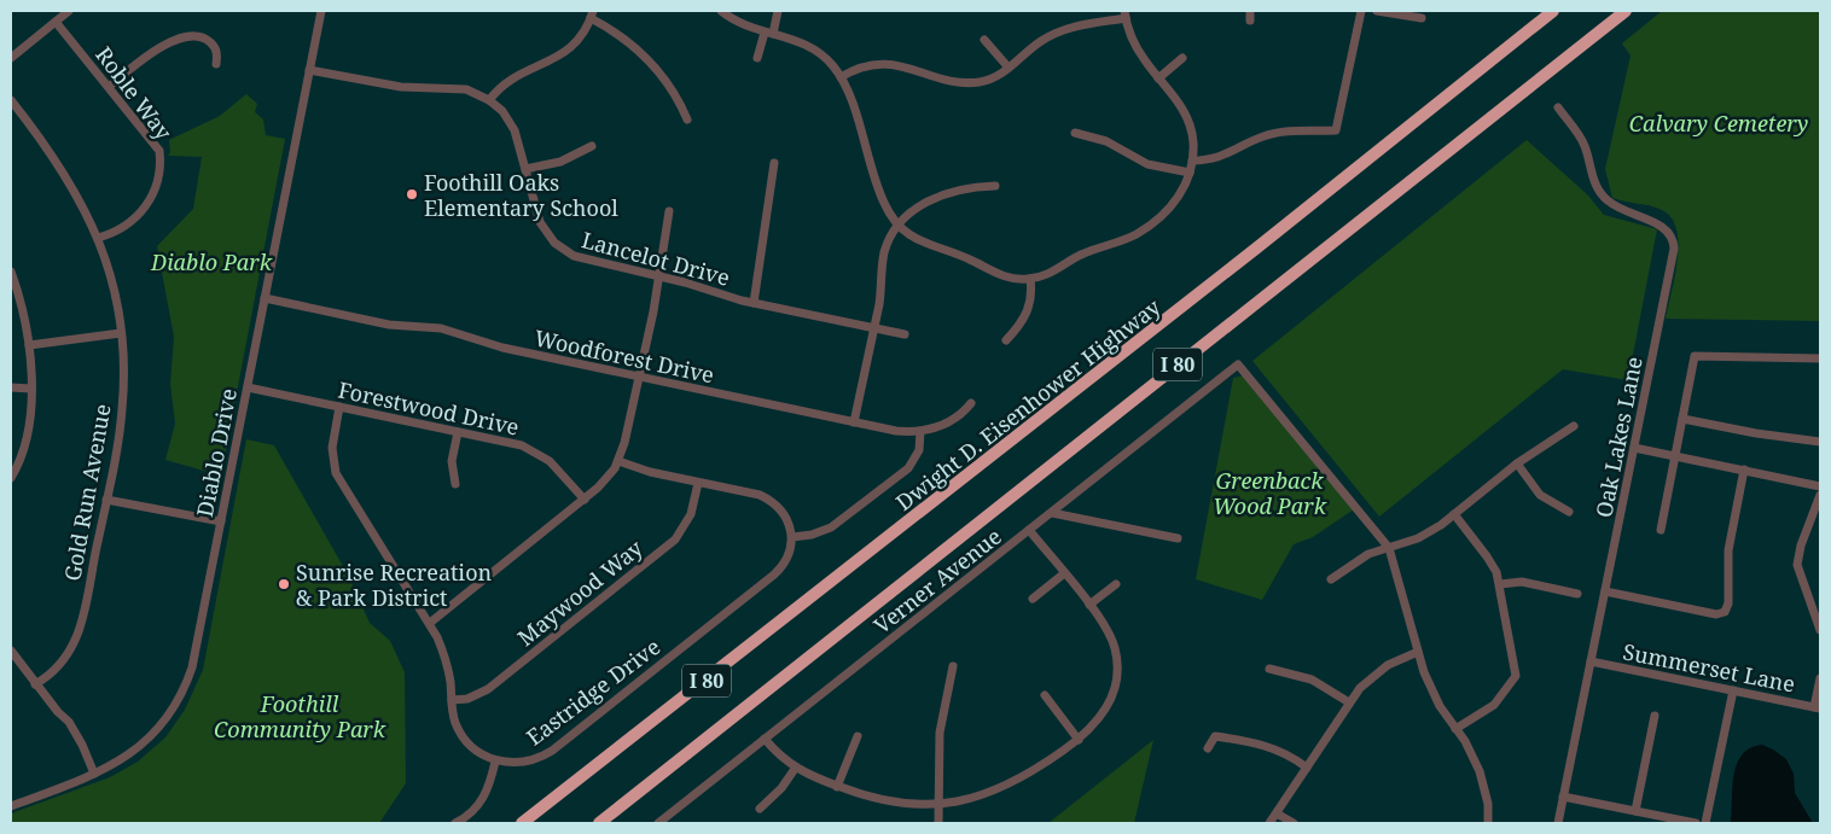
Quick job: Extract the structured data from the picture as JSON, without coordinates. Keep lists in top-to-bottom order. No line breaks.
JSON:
{"streets":{"highway":["I 80","Dwight D. Eisenhower Highway"],"street":["Roble Way","Lancelot Drive","Woodforest Drive","Forestwood Drive","Oak Lakes Lane","Diablo Drive","Gold Run Avenue","Verner Avenue","Maywood Way","Summerset Lane","Eastridge Drive"]},"crossings":[["Roble Way","Gold Run Avenue"],["Lancelot Drive","Diablo Drive"],["Woodforest Drive","Diablo Drive"],["Forestwood Drive","Diablo Drive"],["Oak Lakes Lane","Summerset Lane"]],"parks":["Calvary Cemetery","Diablo Park","Greenback Wood Park","Foothill Community Park"],"places":["Foothill Oaks Elementary School","Sunrise Recreation & Park District"]}
